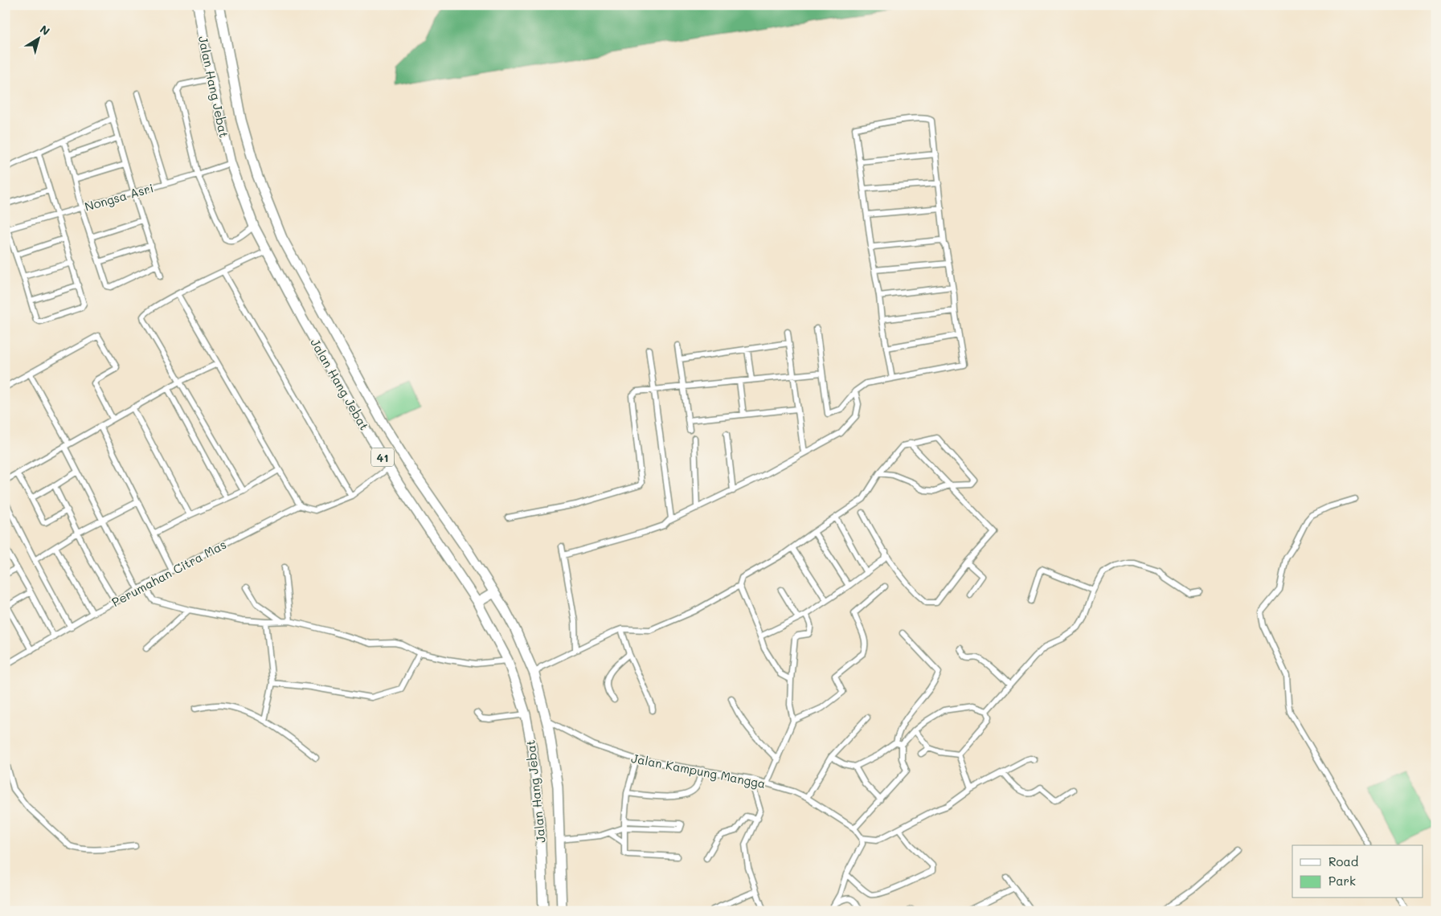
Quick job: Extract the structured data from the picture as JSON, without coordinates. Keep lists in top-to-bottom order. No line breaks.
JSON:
{"streets":{"highway":["Jalan Hang Jebat","41"],"street":["Nongsa Asri","Perumahan Citra Mas","Jalan Kampung Mangga"]},"crossings":[["Jalan Hang Jebat","Nongsa Asri"]],"legend":["Road","Park"],"north":"top right"}
